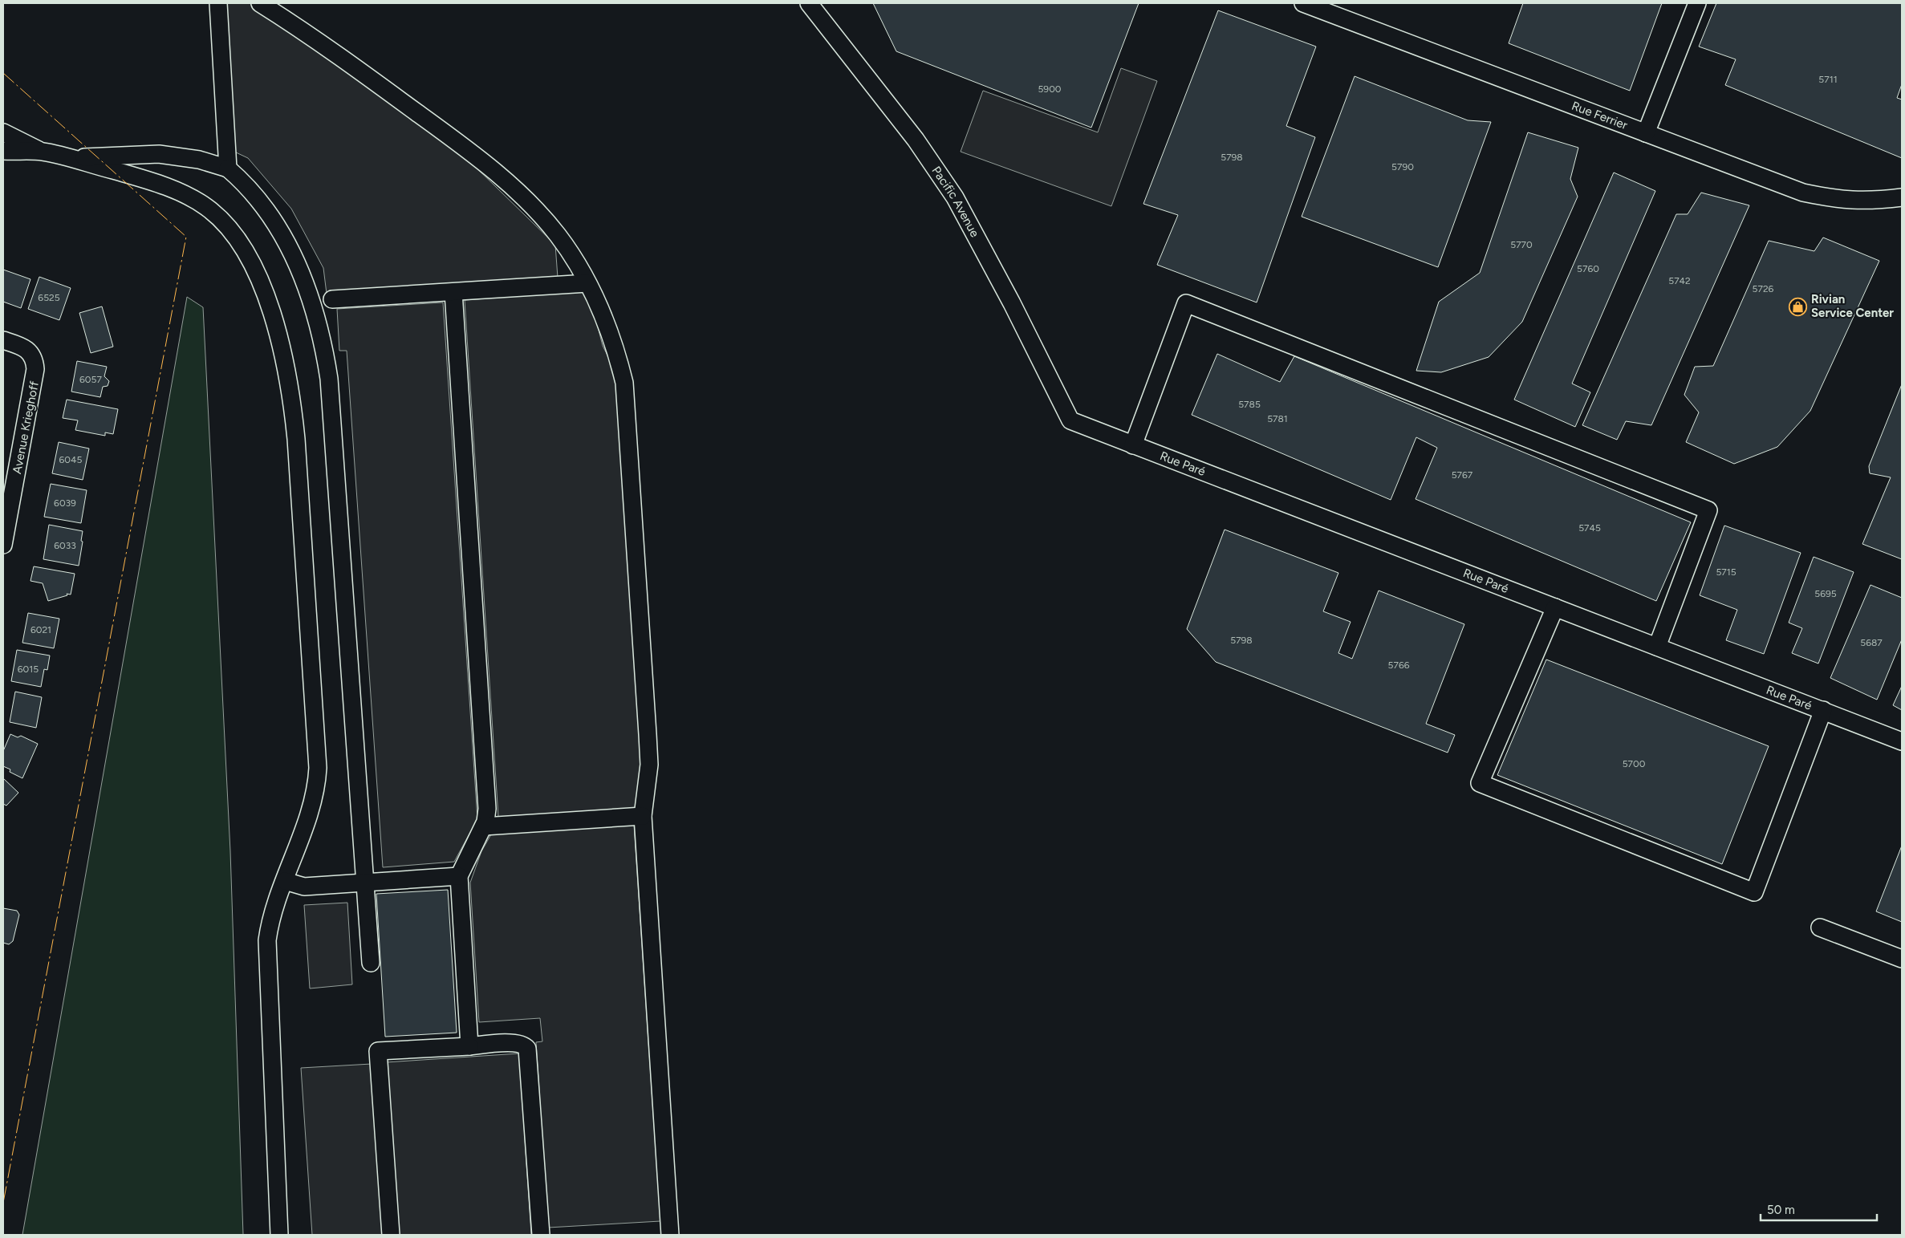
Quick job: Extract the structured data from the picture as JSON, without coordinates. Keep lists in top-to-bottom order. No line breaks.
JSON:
{"streets":{"street":["Rue Ferrier","Pacific Avenue","Avenue Krieghoff","Rue Paré"]},"crossings":[["Pacific Avenue","Rue Paré"]],"places":{"shop":["Rivian Service Center"]},"house_numbers":["5711","5900","5798","5790","5770","5760","5742","5726","6525","6057","5785","5781","6045","5767","6039","5745","6033","5715","5695","6021","5798","5687","5766","6015","5700"],"scale_bar":"50 m"}
